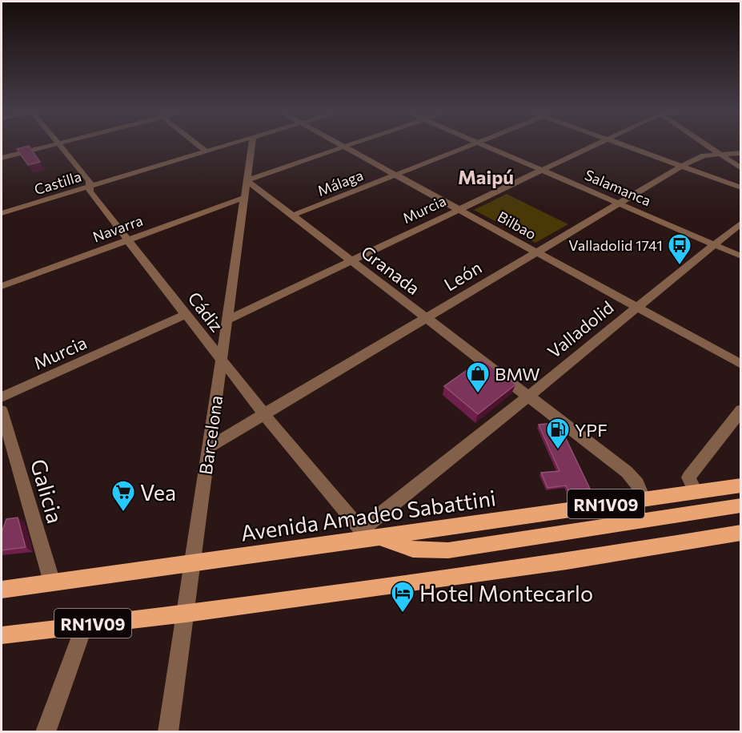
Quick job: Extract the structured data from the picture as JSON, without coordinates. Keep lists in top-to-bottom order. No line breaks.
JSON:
{"streets":{"main road":["RN1V09","Avenida Amadeo Sabattini"],"street":["Castilla","Málaga","Salamanca","Murcia","Bilbao","Navarra","Granada","León","Cádiz","Valladolid","Barcelona","Galicia"]},"crossings":[["Castilla","Cádiz"],["Málaga","Bilbao"],["Málaga","Granada"],["Salamanca","Murcia"],["Salamanca","León"],["Salamanca","Valladolid"],["Murcia","Bilbao"],["Murcia","Granada"],["Murcia","Cádiz"],["Murcia","Barcelona"],["Bilbao","León"],["Bilbao","Valladolid"],["Navarra","Cádiz"],["Navarra","Barcelona"],["Granada","León"],["Granada","Valladolid"],["Granada","Barcelona"],["Granada","Avenida Amadeo Sabattini"],["León","Cádiz"],["León","Barcelona"],["Cádiz","Valladolid"],["Cádiz","Barcelona"],["Cádiz","Avenida Amadeo Sabattini"],["Valladolid","Avenida Amadeo Sabattini"],["Barcelona","RN1V09"],["Barcelona","Avenida Amadeo Sabattini"],["Galicia","Avenida Amadeo Sabattini"]],"districts":["Maipú"],"places":{"bus stop":["Valladolid 1741"],"shop":["BMW"],"fuel station":["YPF"],"supermarket":["Vea"],"hotel":["Hotel Montecarlo"]}}
